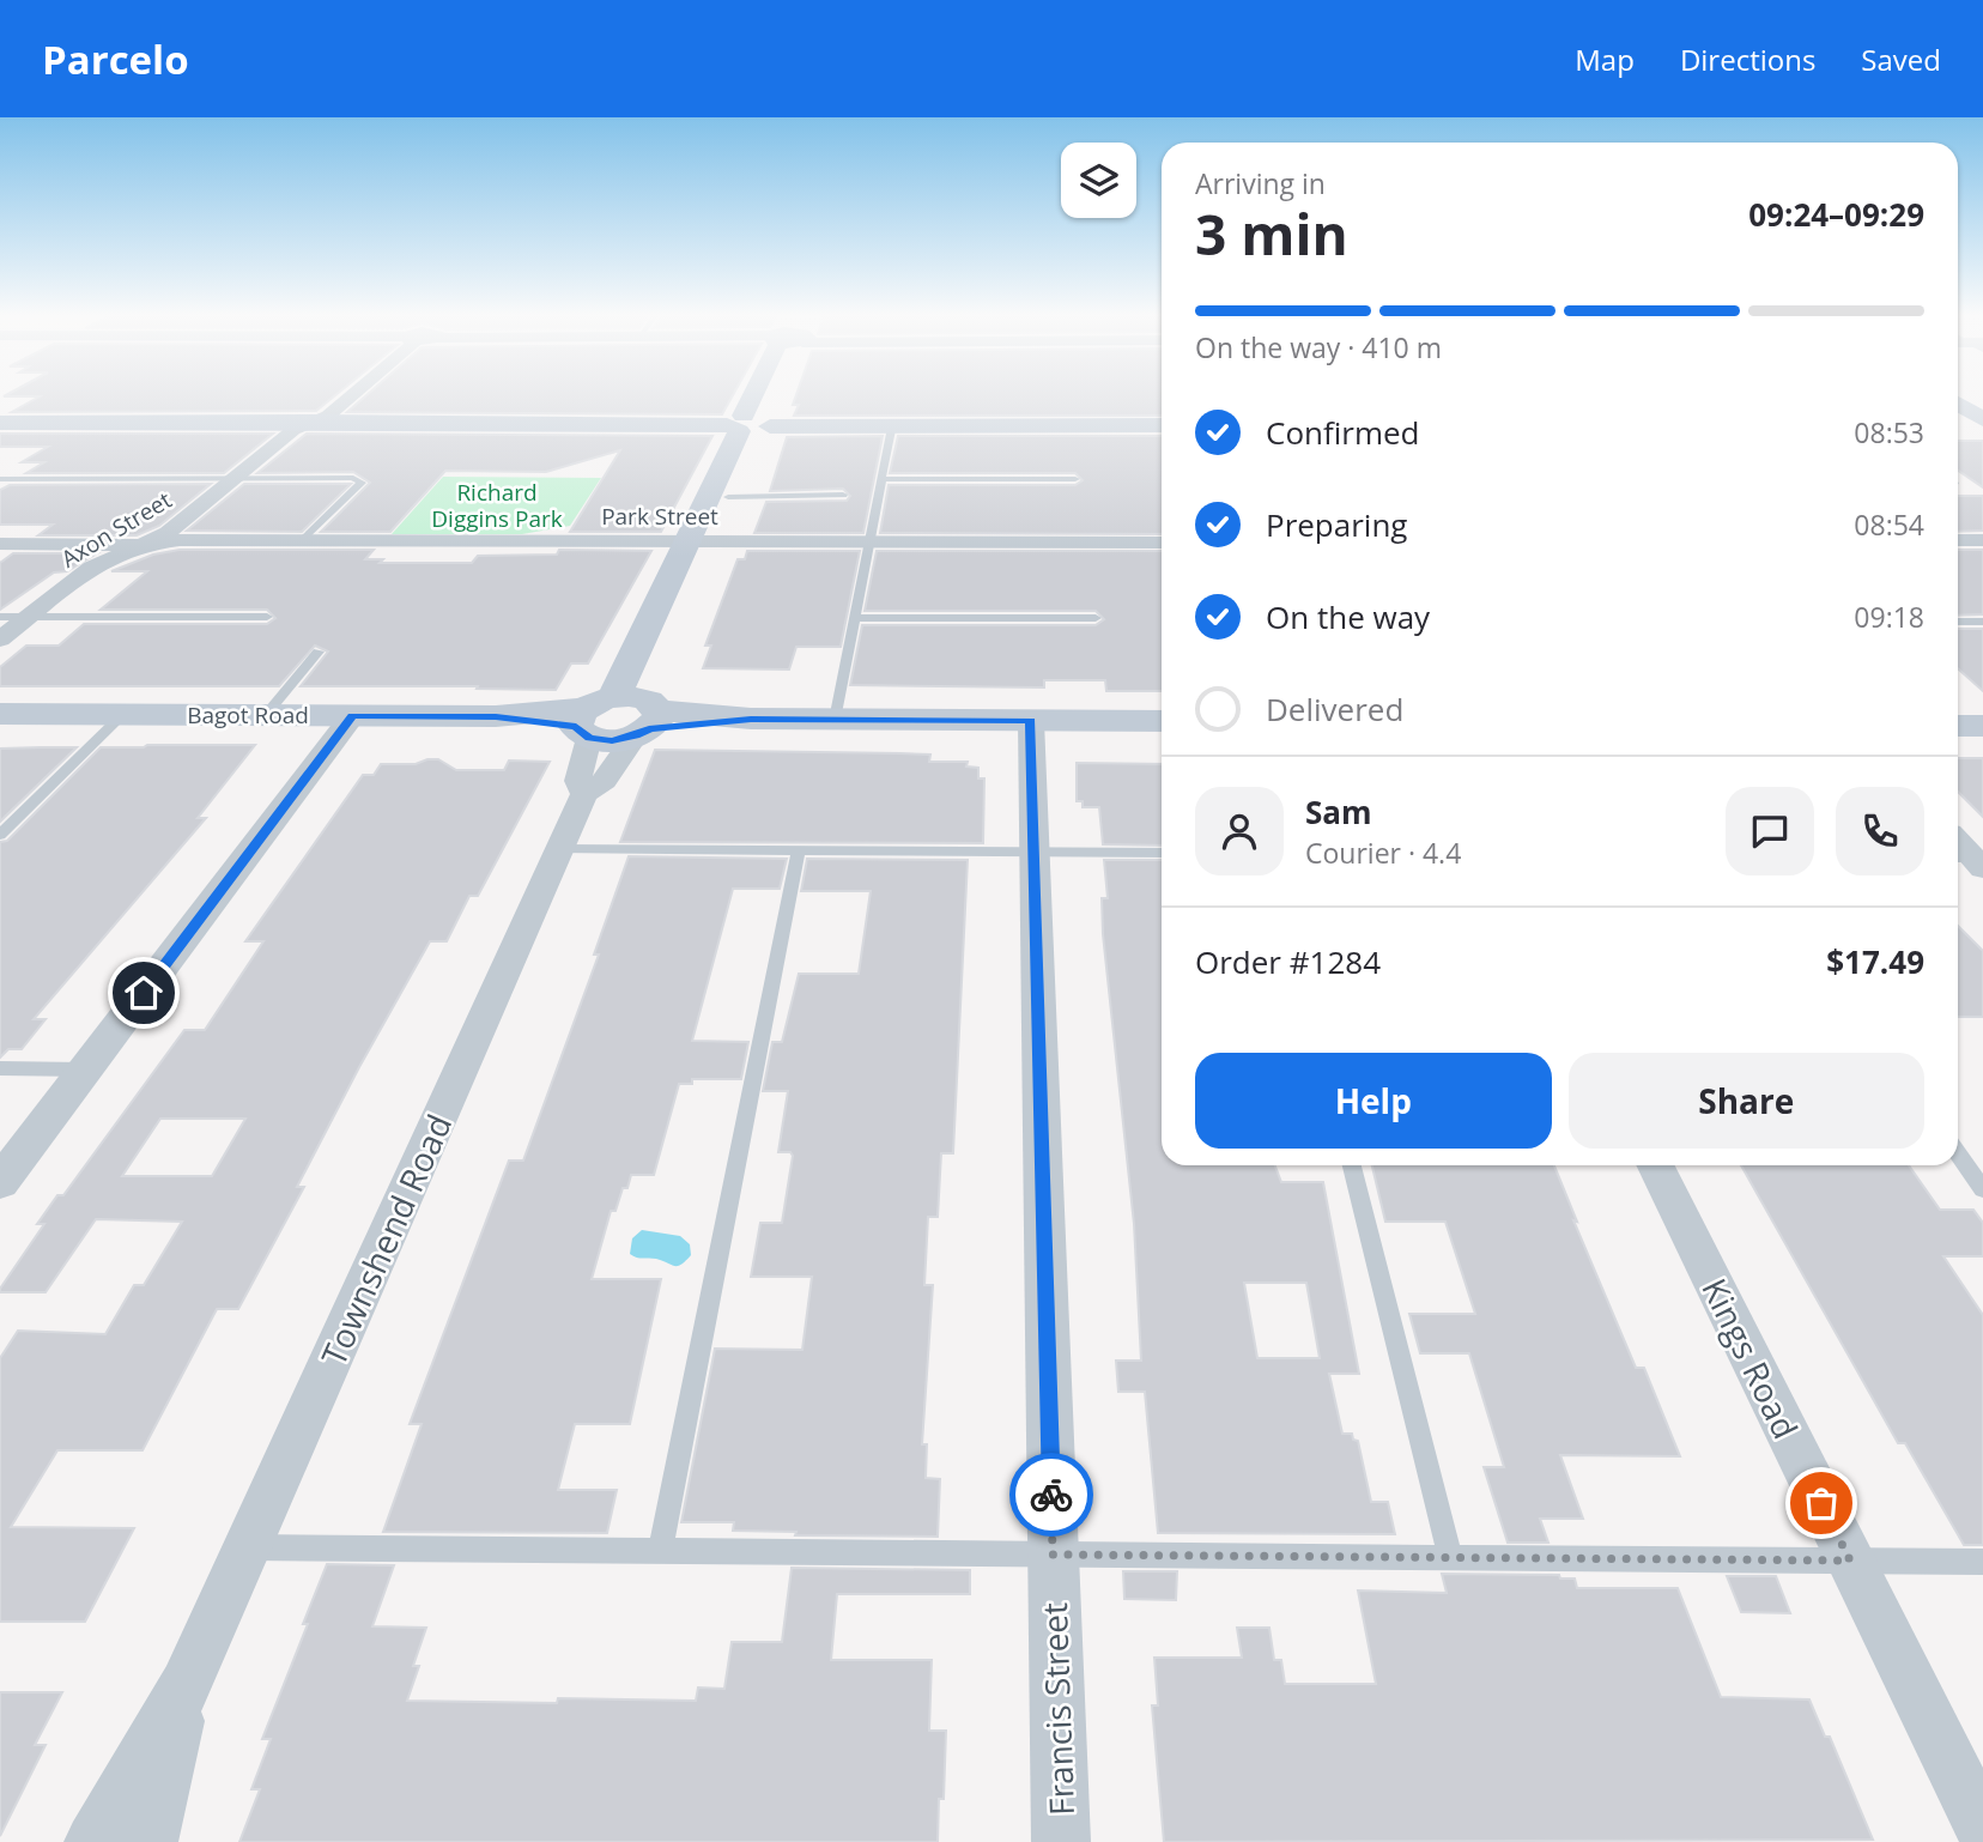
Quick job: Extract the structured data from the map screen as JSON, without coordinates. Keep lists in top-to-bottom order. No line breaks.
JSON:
{"streets":{"street":["Park Street","Axon Street","Bagot Road","Townshend Road","Kings Road","Francis Street"]},"crossings":[["Park Street","Axon Street"],["Park Street","Townshend Road"],["Bagot Road","Townshend Road"],["Bagot Road","Francis Street"]],"parks":["Richard Diggins Park"],"page":{"header":"Parcelo","nav":["Map","Directions","Saved"],"heading":["3 min","Arriving in","09:24–09:29"],"panel":["Sam","Courier · 4.4","Order #1284","$17.49"],"bar":"On the way · 410 m","list":[["Confirmed","08:53"],["Preparing","08:54"],["On the way","09:18"],"Delivered"],"buttons":["Help","Share"]}}
